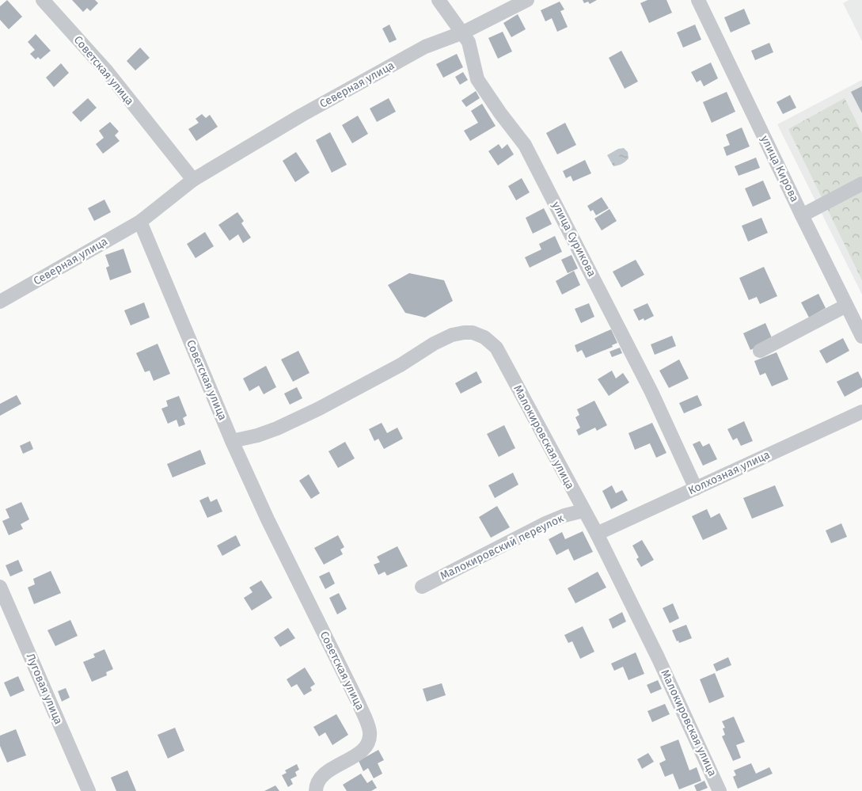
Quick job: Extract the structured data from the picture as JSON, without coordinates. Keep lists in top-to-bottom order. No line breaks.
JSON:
{"streets":{"street":["Советская улица","Северная улица","улица Кирова","улица Сурикова","Малокировская улица","Колхозная улица","Малокировский переулок","Луговая улица"]},"crossings":[["Советская улица","Северная улица"],["Советская улица","Малокировская улица"],["Северная улица","улица Сурикова"],["улица Сурикова","Колхозная улица"],["Малокировская улица","Колхозная улица"],["Малокировская улица","Малокировский переулок"]]}
